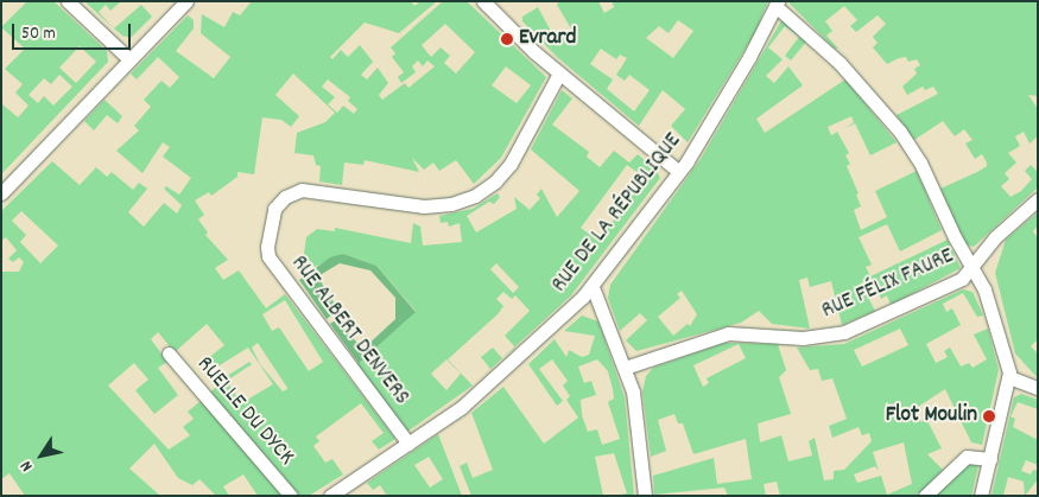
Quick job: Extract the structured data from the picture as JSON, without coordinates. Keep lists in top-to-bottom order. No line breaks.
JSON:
{"streets":{"street":["RUE DE LA RÉPUBLIQUE","RUE FÉLIX FAURE","RUE ALBERT DENVERS","RUELLE DU DYCK"]},"crossings":[["RUE DE LA RÉPUBLIQUE","RUE ALBERT DENVERS"]],"places":["Evrard","Flot Moulin"],"scale_bar":"50 m","north":"bottom left"}
